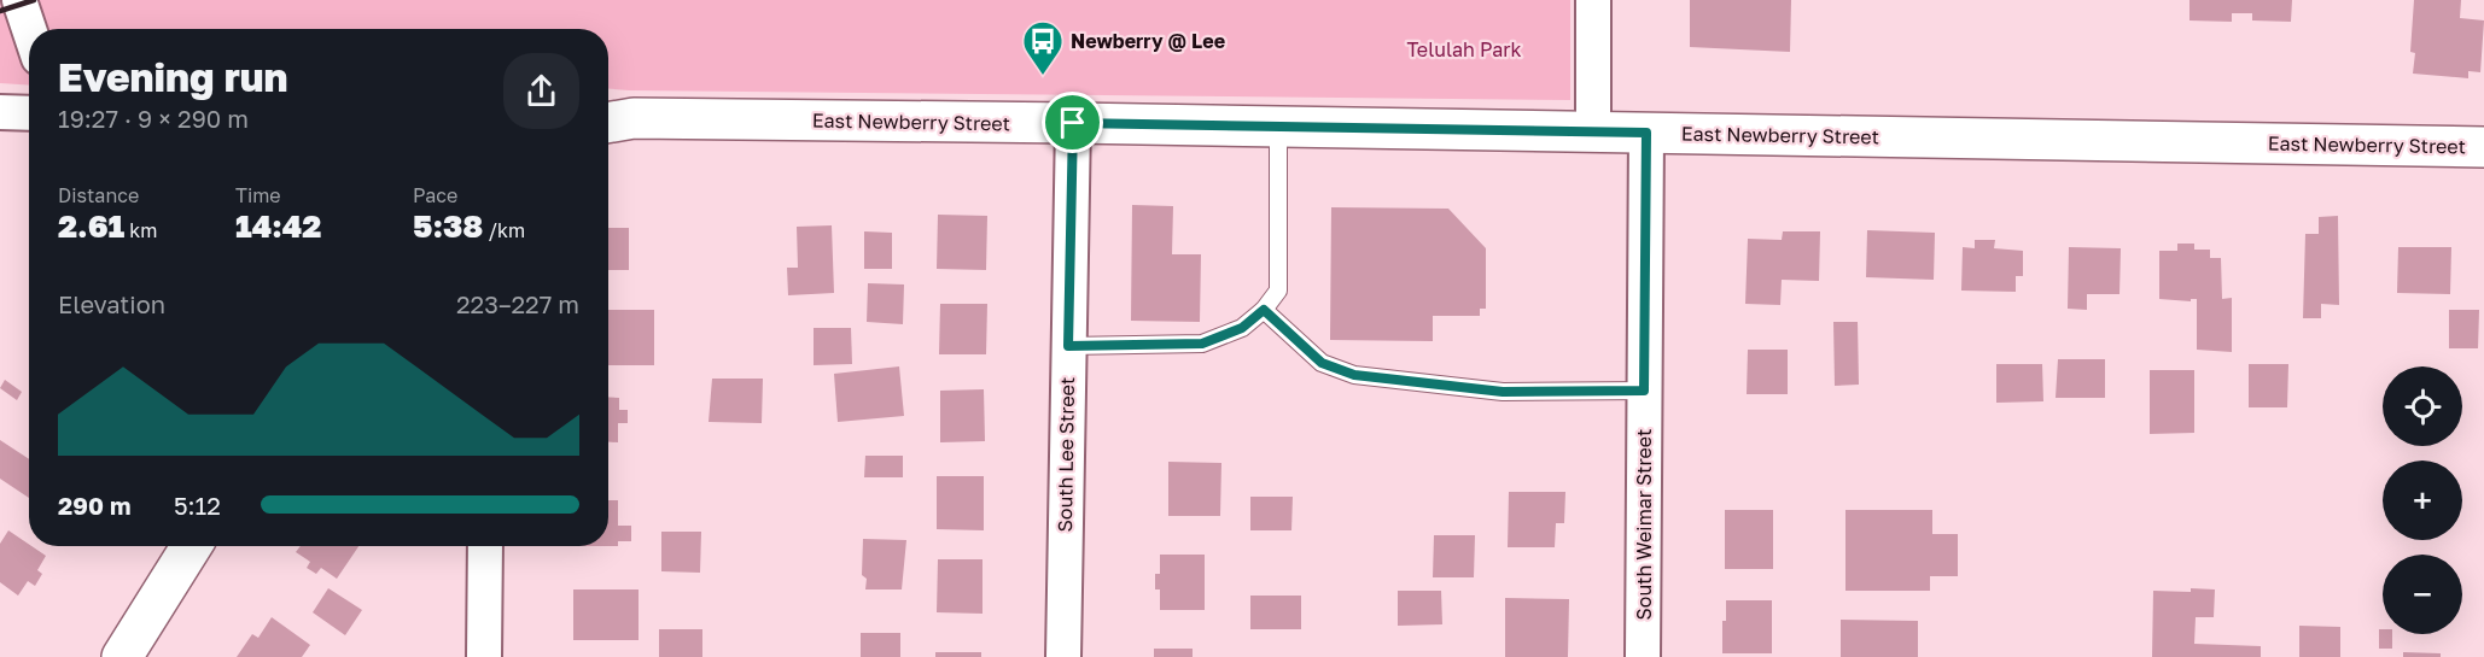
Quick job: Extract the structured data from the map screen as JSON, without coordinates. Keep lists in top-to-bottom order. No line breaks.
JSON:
{"streets":{"main road":["East Newberry Street"],"street":["South Lee Street","South Weimar Street"]},"crossings":[["East Newberry Street","South Lee Street"],["East Newberry Street","South Weimar Street"]],"parks":["Telulah Park"],"places":{"bus stop":["Newberry @ Lee"]},"page":{"heading":["Evening run","19:27 · 9 × 290 m"],"stats":[["Distance","2.61 km"],["Time","14:42"],["Pace","5:38 /km"]],"chart":["Elevation","223–227 m"],"map_buttons":["+","−"],"list":[{"name":"290 m","note":"5:12"}]}}
